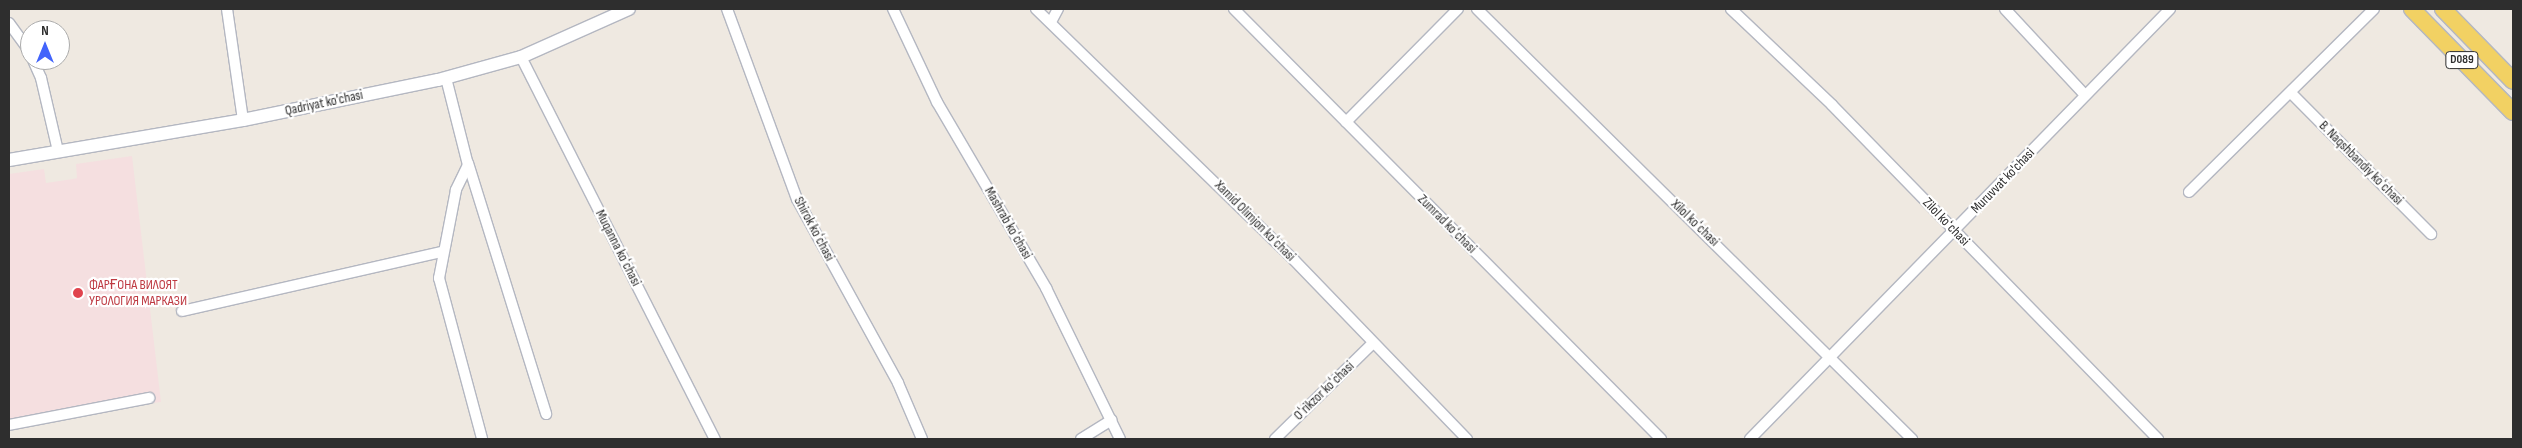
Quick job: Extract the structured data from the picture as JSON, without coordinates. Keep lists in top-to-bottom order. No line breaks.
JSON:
{"streets":{"main road":["D089"],"street":["Qadriyat ko'chasi","B. Naqshbandiy koʻchasi","Muruvvat ko'chasi","Xamid Olimjon koʻchasi","Zilol koʻchasi","Mashrab koʻchasi","Xilol koʻchasi","Zumrad koʻchasi","Shirok koʻchasi","Muqanna koʻchasi","Oʻrikzor koʻchasi"]},"crossings":[["Qadriyat ko'chasi","Muqanna koʻchasi"],["Muruvvat ko'chasi","Zilol koʻchasi"],["Muruvvat ko'chasi","Xilol koʻchasi"],["Xamid Olimjon koʻchasi","Oʻrikzor koʻchasi"]],"places":["ФАРҒОНА ВИЛОЯТ УРОЛОГИЯ МАРКАЗИ"],"north":"top"}
